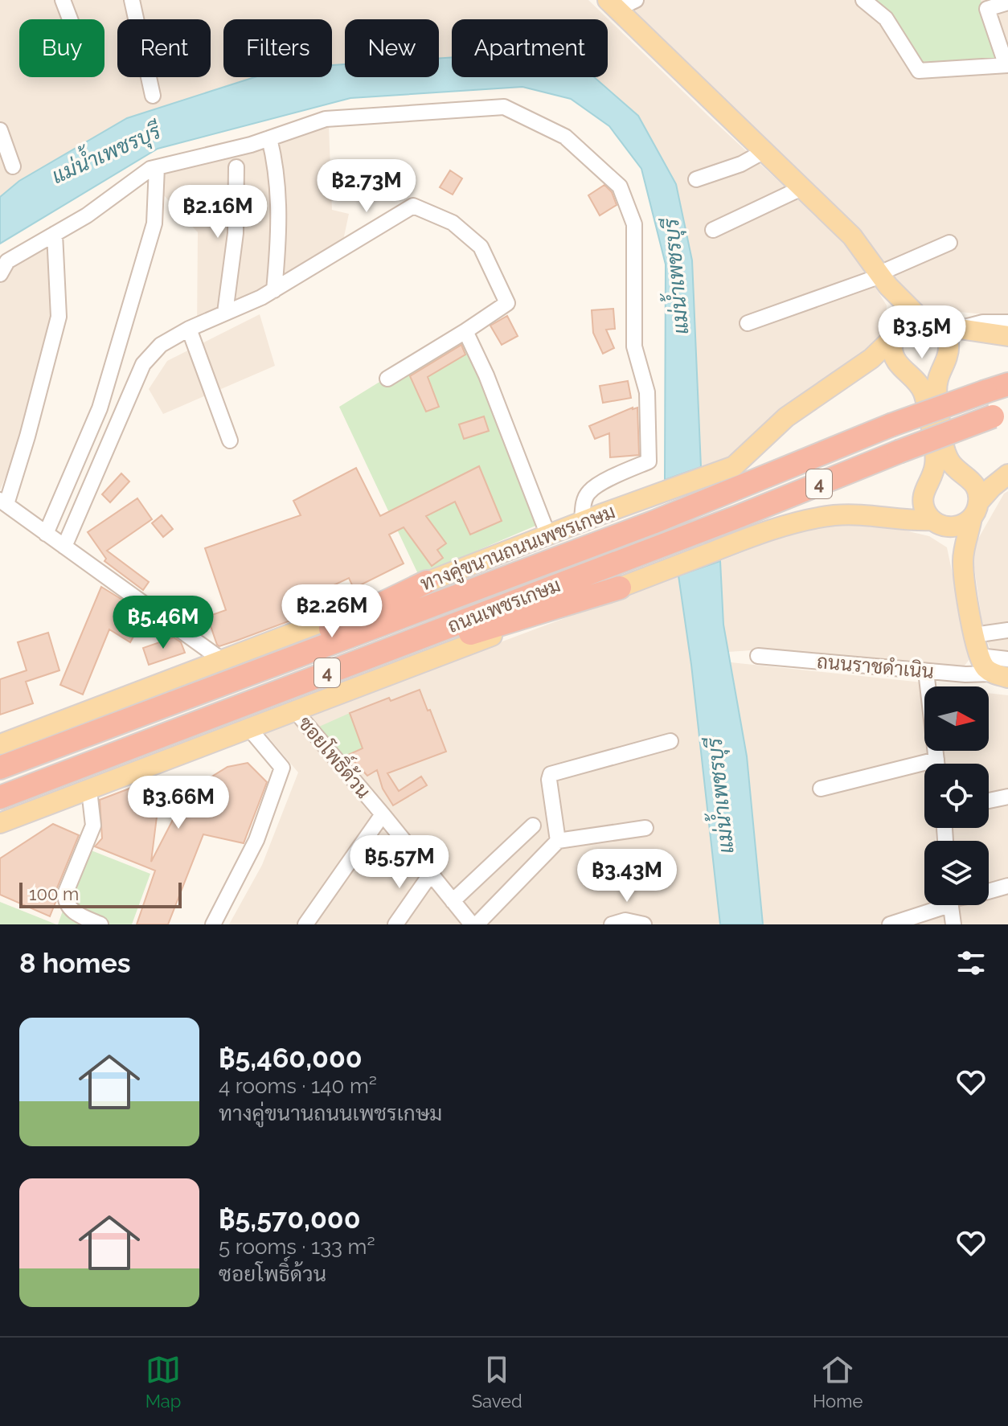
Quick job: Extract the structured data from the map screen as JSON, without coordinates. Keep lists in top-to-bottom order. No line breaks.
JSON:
{"streets":{"highway":["4","ถนนเพชรเกษม"],"main road":["ทางคู่ขนานถนนเพชรเกษม","ถนนราชดำเนิน"],"street":["ซอยโพธิ์ด้วน"]},"crossings":[["4","ถนนราชดำเนิน"],["4","ซอยโพธิ์ด้วน"]],"water":["แม่น้ำเพชรบุรี"],"scale_bar":"100 m","north":"right","page":{"chip":["Buy","Rent","Filters","New","Apartment"],"price":["฿2.73M","฿2.16M","฿3.5M","฿2.26M","฿5.46M","฿3.66M","฿5.57M","฿3.43M"],"scale":"100 m","heading":"8 homes","list":[{"name":"฿5,460,000","note":"4 rooms · 140 m² · ทางคู่ขนานถนนเพชรเกษม"},{"name":"฿5,570,000","note":"5 rooms · 133 m² · ซอยโพธิ์ด้วน"}],"tabs":["Map","Saved","Home"]}}
